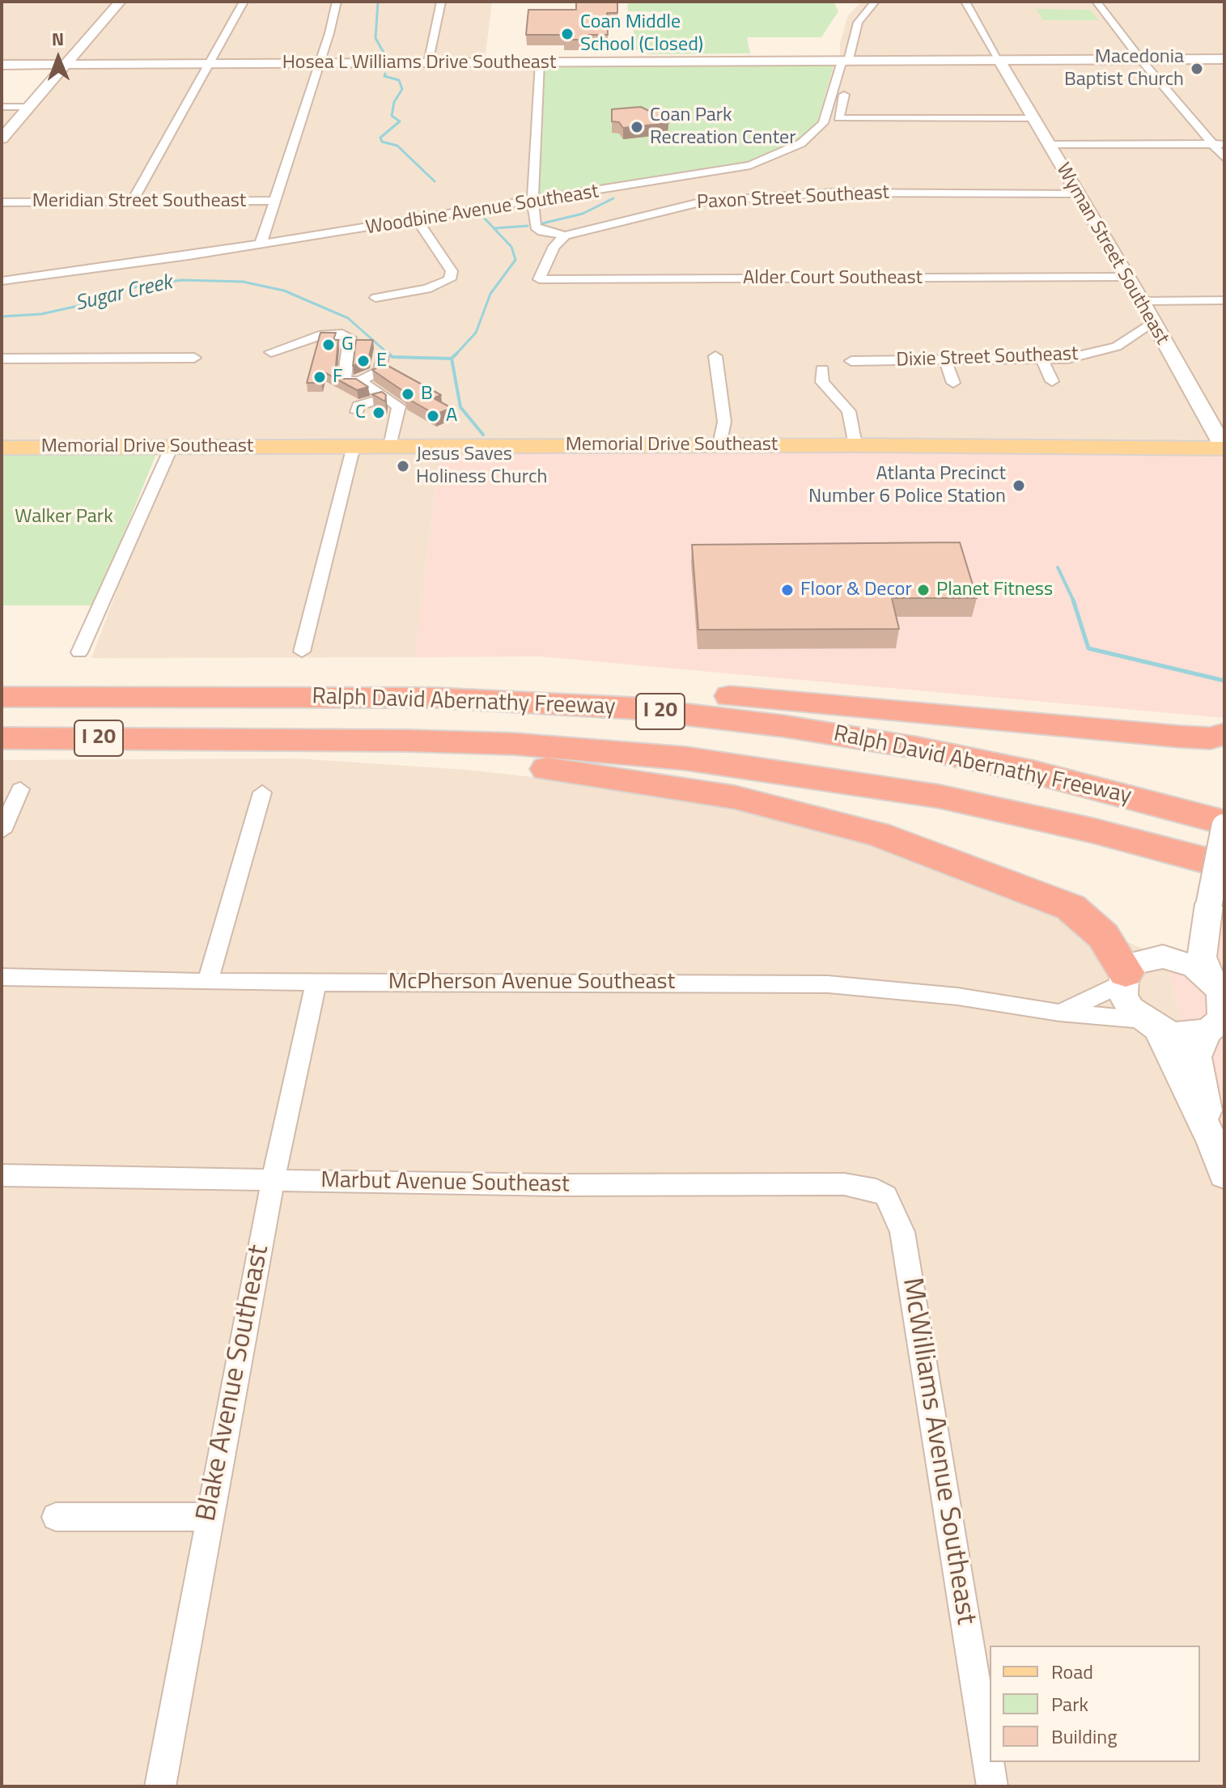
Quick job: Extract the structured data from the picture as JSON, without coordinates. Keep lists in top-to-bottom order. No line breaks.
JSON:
{"streets":{"highway":["Ralph David Abernathy Freeway","I 20"],"main road":["Memorial Drive Southeast"],"street":["Hosea L Williams Drive Southeast","Paxon Street Southeast","Meridian Street Southeast","Woodbine Avenue Southeast","Wyman Street Southeast","Alder Court Southeast","Dixie Street Southeast","McPherson Avenue Southeast","Marbut Avenue Southeast","Blake Avenue Southeast","McWilliams Avenue Southeast"]},"crossings":[["Hosea L Williams Drive Southeast","Woodbine Avenue Southeast"],["Hosea L Williams Drive Southeast","Wyman Street Southeast"],["Paxon Street Southeast","Wyman Street Southeast"],["Paxon Street Southeast","Alder Court Southeast"],["Wyman Street Southeast","Alder Court Southeast"],["Wyman Street Southeast","Dixie Street Southeast"],["Wyman Street Southeast","Memorial Drive Southeast"],["McPherson Avenue Southeast","Blake Avenue Southeast"],["Marbut Avenue Southeast","Blake Avenue Southeast"],["Marbut Avenue Southeast","McWilliams Avenue Southeast"]],"water":["Sugar Creek"],"parks":["Walker Park"],"places":["Coan Middle School (Closed)","Macedonia Baptist Church","Coan Park Recreation Center","G","E","F","B","C","A","Jesus Saves Holiness Church","Atlanta Precinct Number 6 Police Station","Floor & Decor","Planet Fitness"],"legend":["Road","Park","Building"],"north":"top"}
